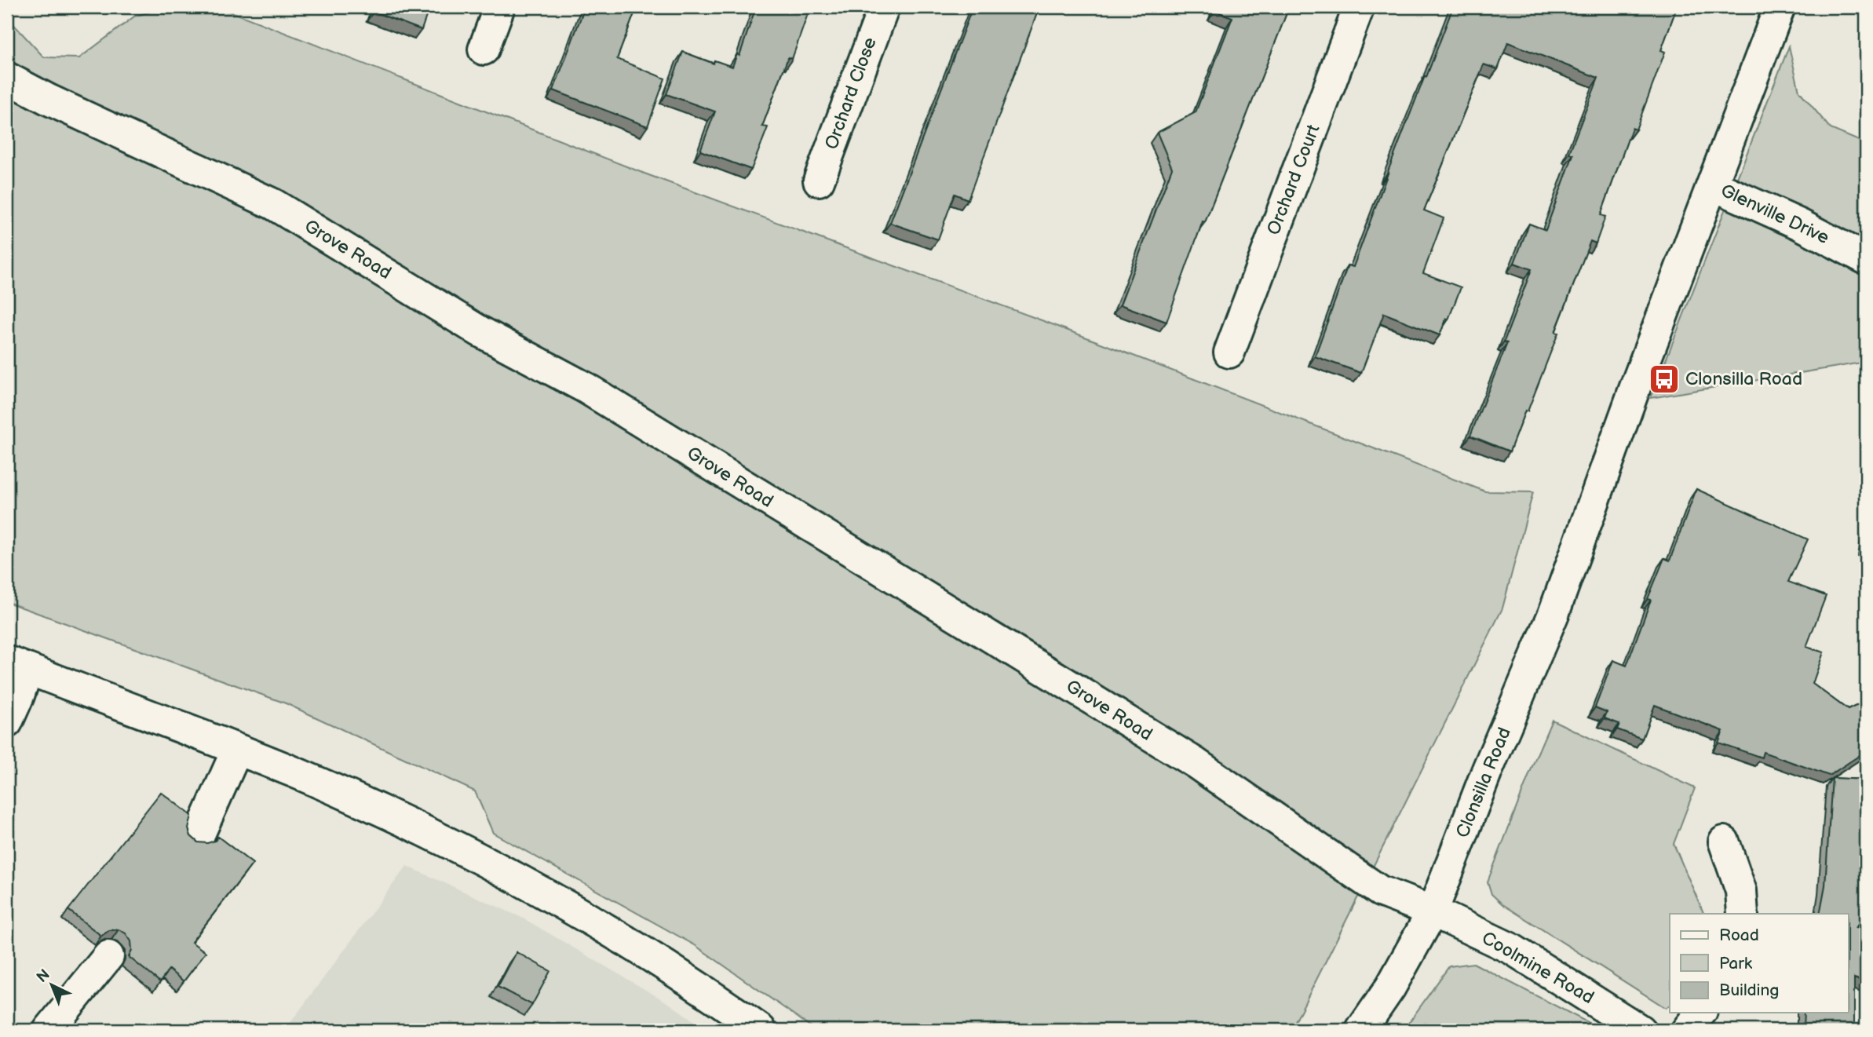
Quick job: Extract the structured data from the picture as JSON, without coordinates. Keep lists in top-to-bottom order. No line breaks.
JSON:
{"streets":{"street":["Orchard Close","Orchard Court","Glenville Drive","Grove Road","Clonsilla Road","Coolmine Road"]},"crossings":[["Glenville Drive","Clonsilla Road"],["Grove Road","Clonsilla Road"],["Grove Road","Coolmine Road"],["Clonsilla Road","Coolmine Road"]],"places":{"bus stop":["Clonsilla Road"]},"legend":["Road","Park","Building"],"north":"top left"}
